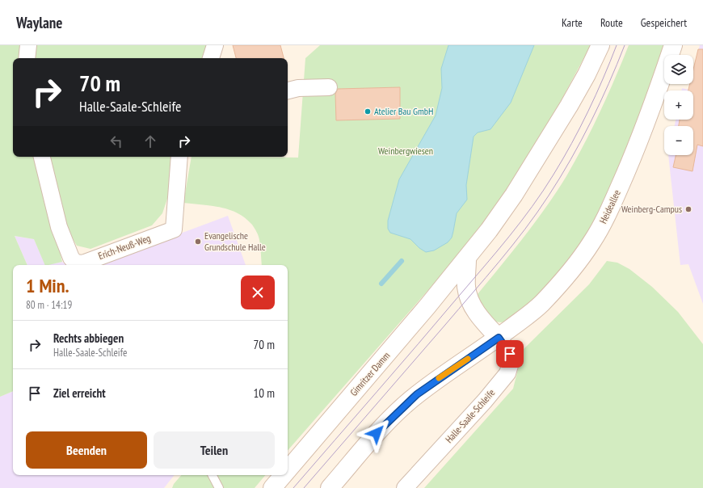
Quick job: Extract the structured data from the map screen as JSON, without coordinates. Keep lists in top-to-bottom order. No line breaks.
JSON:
{"streets":{"main road":["Heideallee","Gimritzer Damm"],"street":["Erich-Neuß-Weg","Halle-Saale-Schleife"]},"crossings":[["Heideallee","Halle-Saale-Schleife"]],"parks":["Weinbergwiesen"],"places":["Atelier Bau GmbH","Weinberg-Campus","Evangelische Grundschule Halle"],"page":{"header":"Waylane","nav":["Karte","Route","Gespeichert"],"map_buttons":["+","−"],"turn":["70 m","Halle-Saale-Schleife"],"heading":["1 Min.","80 m · 14:19"],"list":[{"name":"Rechts abbiegen","note":"Halle-Saale-Schleife","value":"70 m"},{"name":"Ziel erreicht","value":"10 m"}],"buttons":["Beenden","Teilen"]}}
